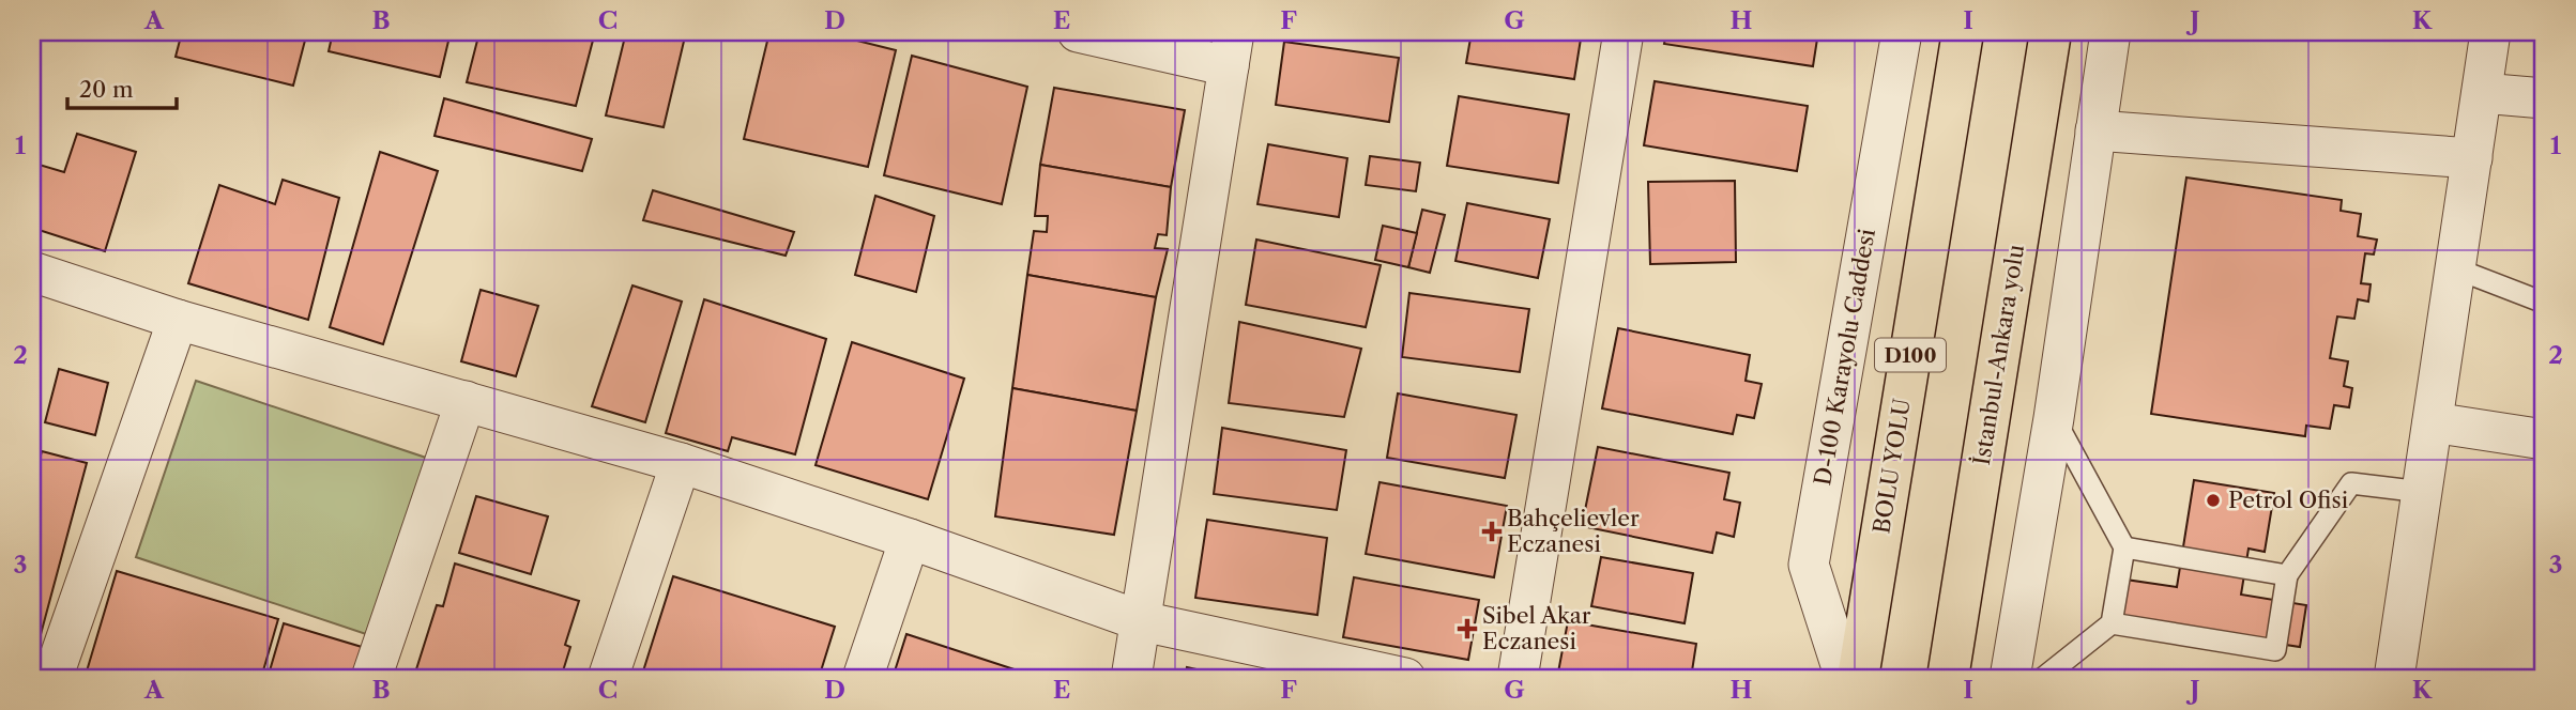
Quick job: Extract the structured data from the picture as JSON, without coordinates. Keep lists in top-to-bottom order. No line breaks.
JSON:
{"streets":{"highway":["D100","İstanbul-Ankara yolu","BOLU YOLU"],"street":["D-100 Karayolu Caddesi"]},"places":{"other":["Petrol Ofisi"],"health":["Bahçelievler Eczanesi","Sibel Akar Eczanesi"]},"scale_bar":"20 m","grid":{"columns":["A","B","C","D","E","F","G","H","I","J","K"],"rows":["1","2","3"]}}
